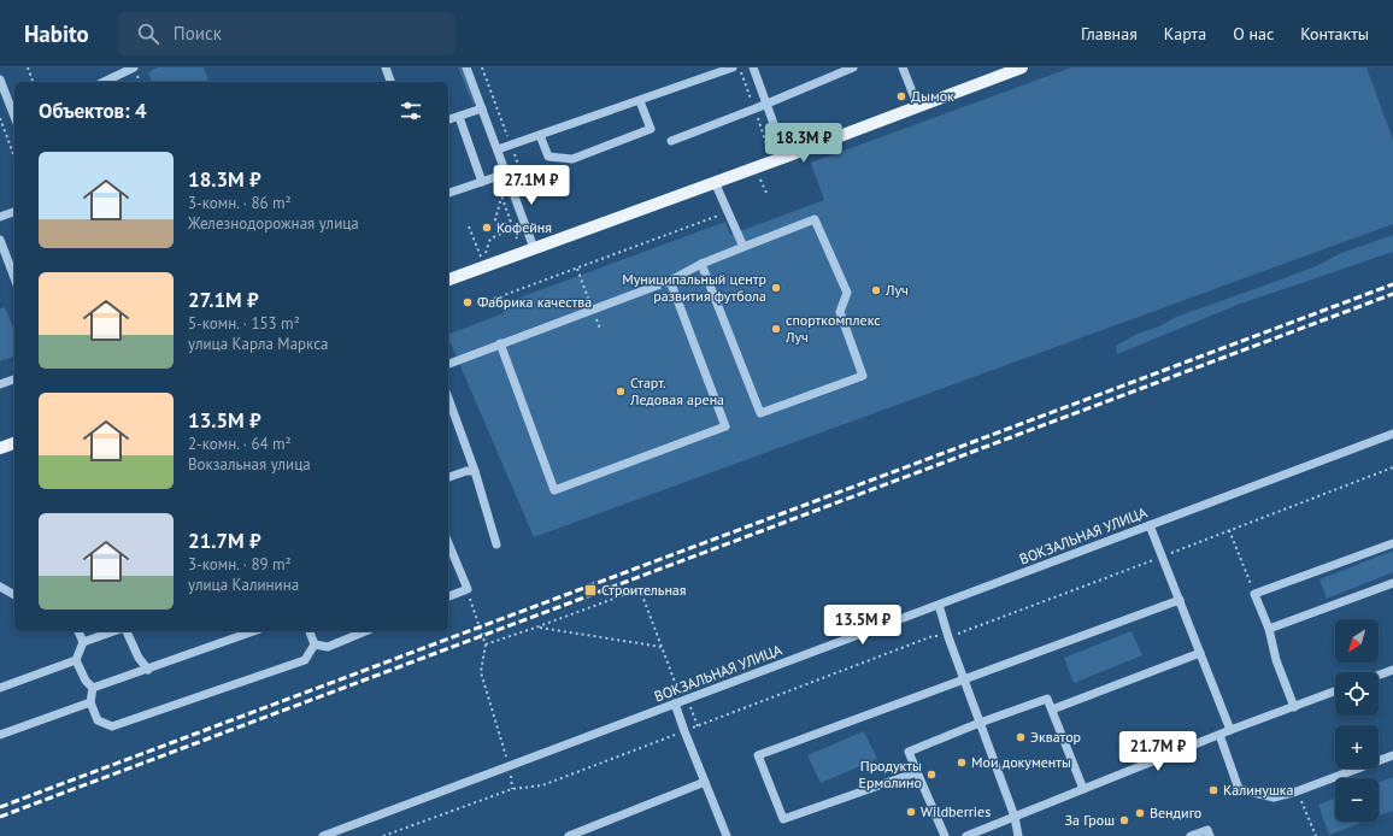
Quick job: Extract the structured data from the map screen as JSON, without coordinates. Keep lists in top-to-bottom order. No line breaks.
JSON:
{"streets":{"street":["ВОКЗАЛЬНАЯ УЛИЦА"]},"places":{"other":["Дымок","Кофейня","Муниципальный центр развития футбола","Луч","Фабрика качества","спорткомплекс Луч","Старт. Ледовая арена","Экватор","Мои документы","Продукты Ермолино","Калинушка","Wildberries","Вендиго","За Грош"],"transit":["Строительная"]},"north":"bottom left","page":{"header":"Habito","search":"Поиск","nav":["Главная","Карта","О нас","Контакты"],"heading":"Объектов: 4","price":["18.3M ₽","27.1M ₽","13.5M ₽","21.7M ₽"],"list":[{"name":"18.3M ₽","note":"3-комн. · 86 m² · Железнодорожная улица"},{"name":"27.1M ₽","note":"5-комн. · 153 m² · улица Карла Маркса"},{"name":"13.5M ₽","note":"2-комн. · 64 m² · Вокзальная улица"},{"name":"21.7M ₽","note":"3-комн. · 89 m² · улица Калинина"}],"map_buttons":["+","−"]}}
